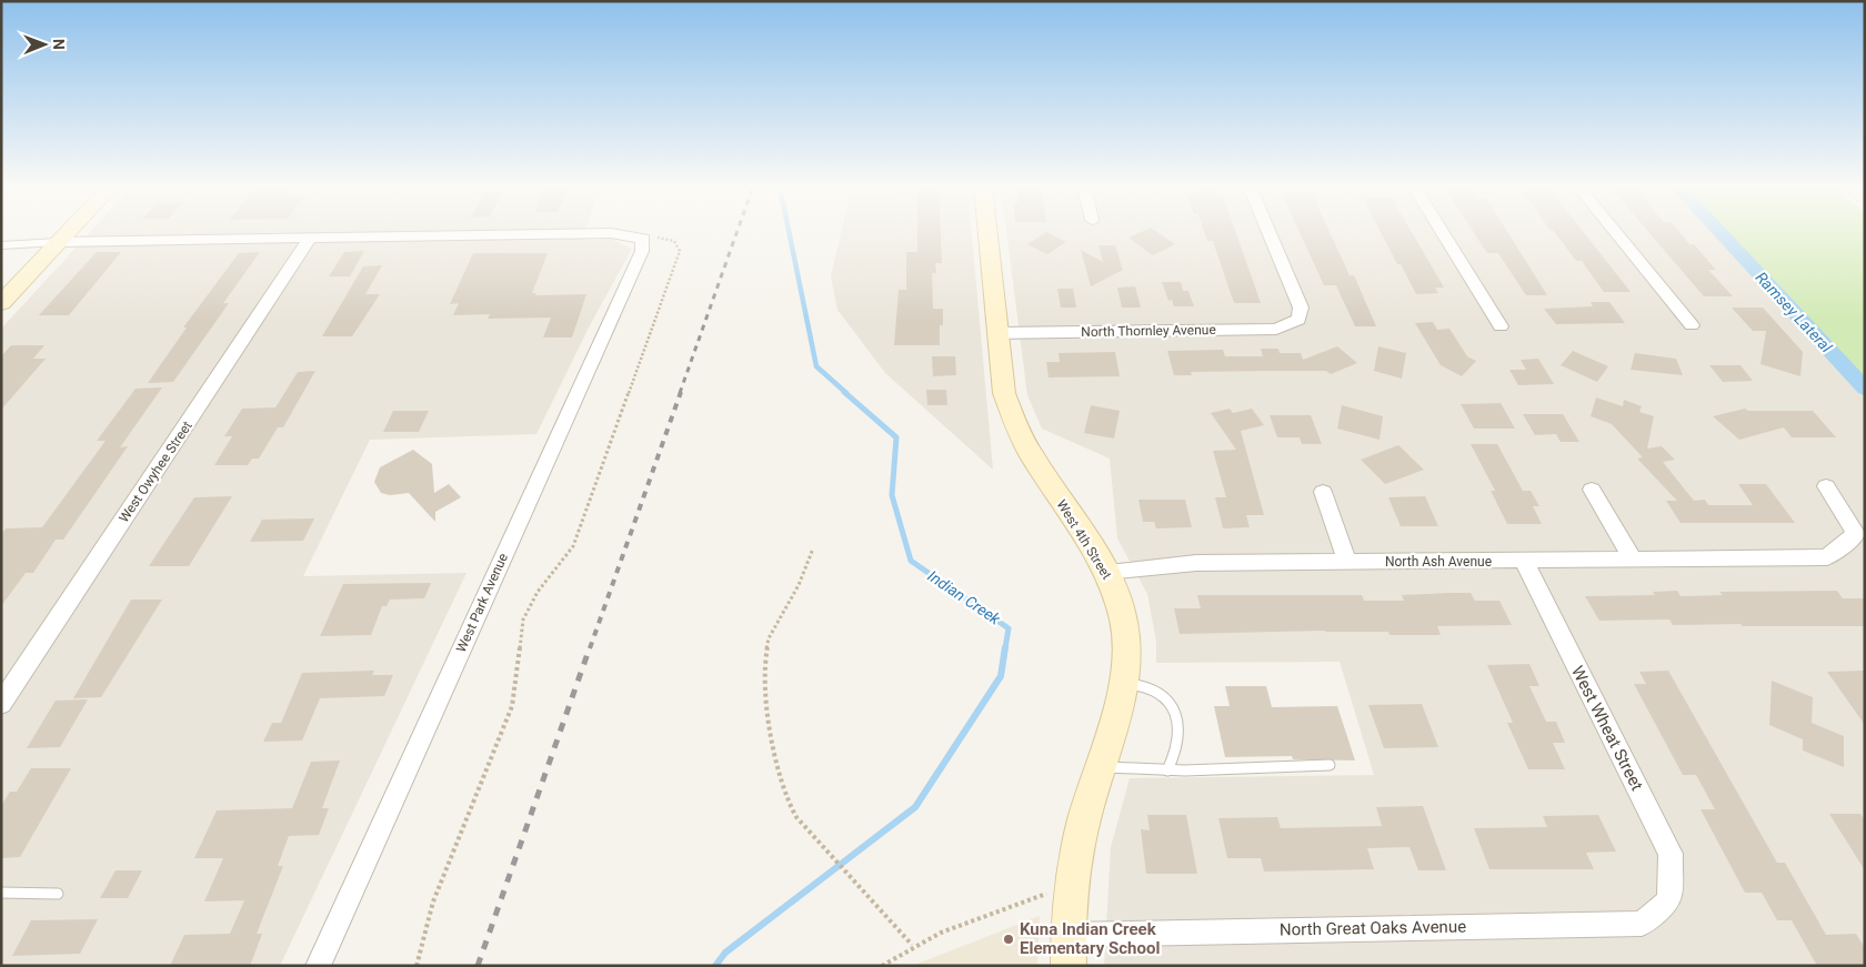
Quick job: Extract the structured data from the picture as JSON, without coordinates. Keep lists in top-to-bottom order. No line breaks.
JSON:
{"streets":{"main road":["West 4th Street"],"street":["North Thornley Avenue","West Owyhee Street","North Ash Avenue","West Park Avenue","West Wheat Street","North Great Oaks Avenue"]},"crossings":[["North Thornley Avenue","West 4th Street"],["West 4th Street","North Ash Avenue"],["West 4th Street","North Great Oaks Avenue"],["North Ash Avenue","West Wheat Street"],["West Wheat Street","North Great Oaks Avenue"]],"water":["Ramsey Lateral","Indian Creek"],"places":["Kuna Indian Creek Elementary School"],"north":"right"}
